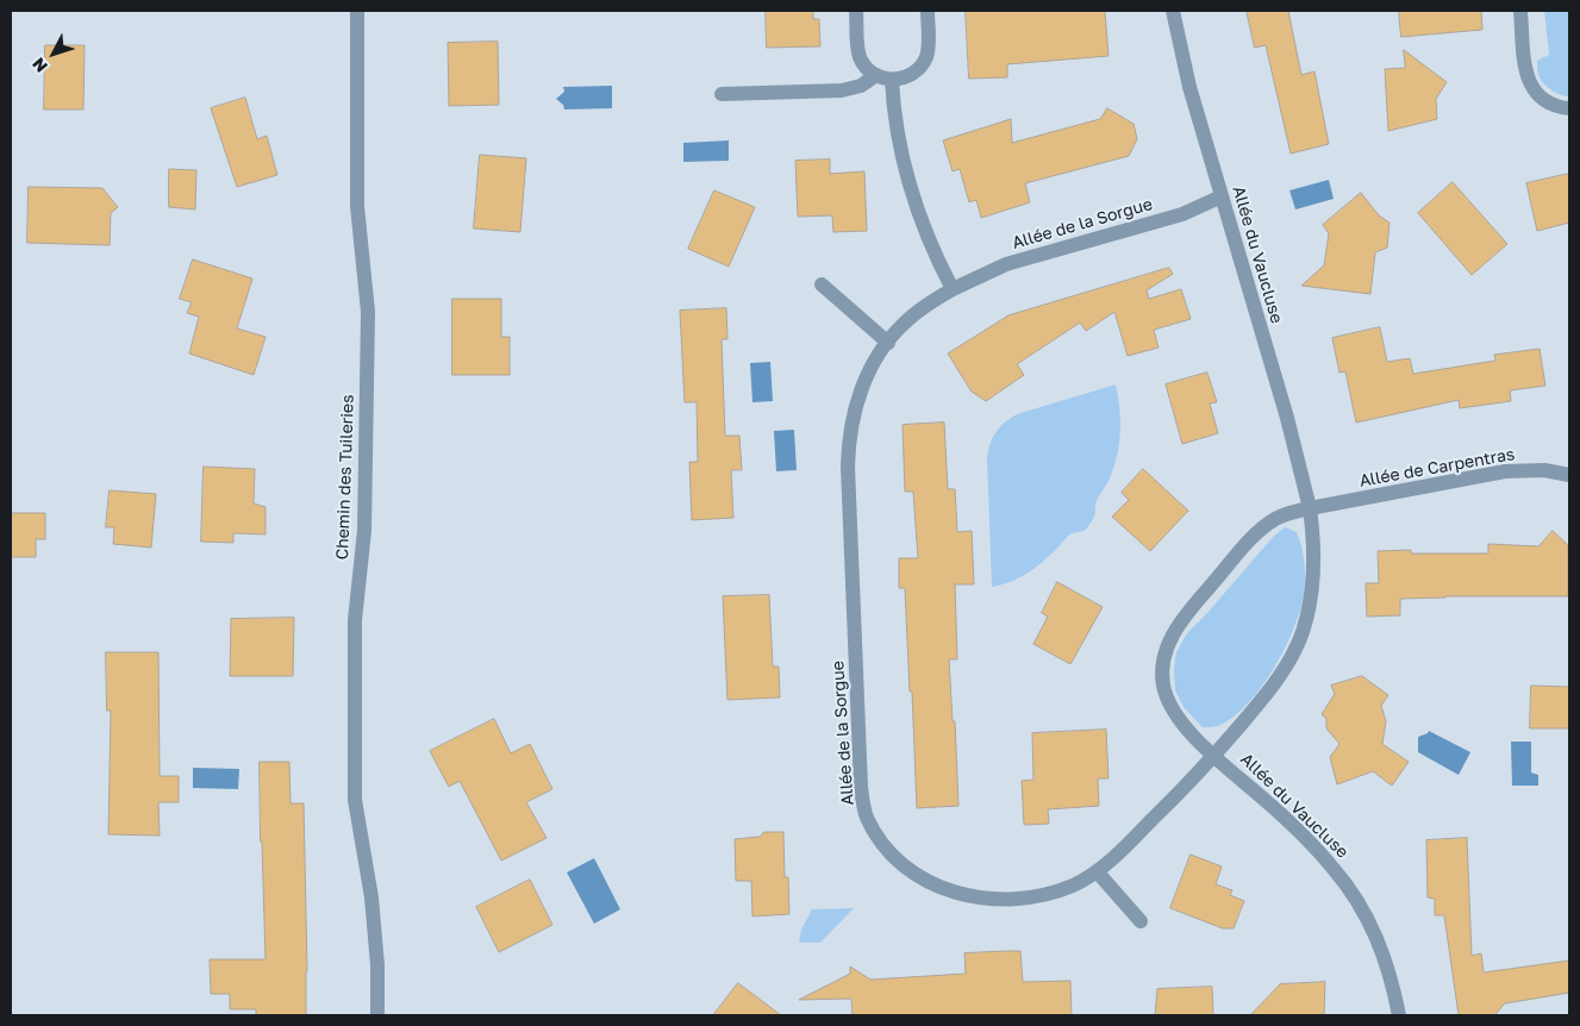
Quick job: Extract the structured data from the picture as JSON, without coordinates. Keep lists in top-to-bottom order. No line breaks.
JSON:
{"streets":{"street":["Allée de la Sorgue","Allée du Vaucluse","Allée de Carpentras","Chemin des Tuileries"]},"crossings":[["Allée de la Sorgue","Allée du Vaucluse"],["Allée du Vaucluse","Allée de Carpentras"]],"north":"bottom left"}
